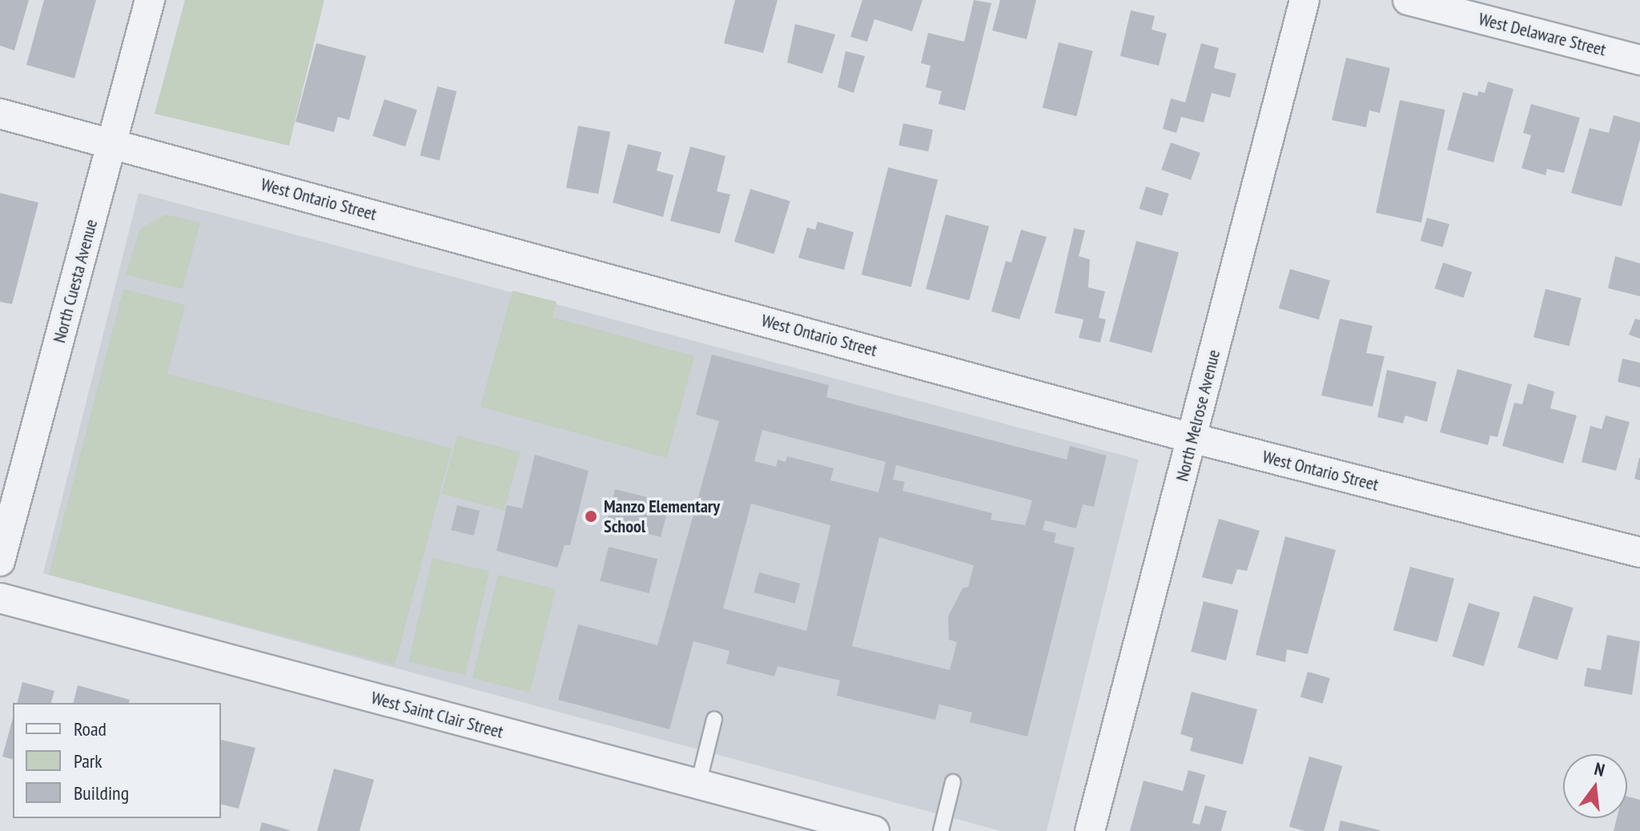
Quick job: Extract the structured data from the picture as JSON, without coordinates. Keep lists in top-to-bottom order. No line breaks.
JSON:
{"streets":{"street":["West Delaware Street","West Ontario Street","North Cuesta Avenue","North Melrose Avenue","West Saint Clair Street"]},"crossings":[["West Ontario Street","North Cuesta Avenue"],["West Ontario Street","North Melrose Avenue"]],"places":["Manzo Elementary School"],"legend":["Road","Park","Building"],"north":"top"}
